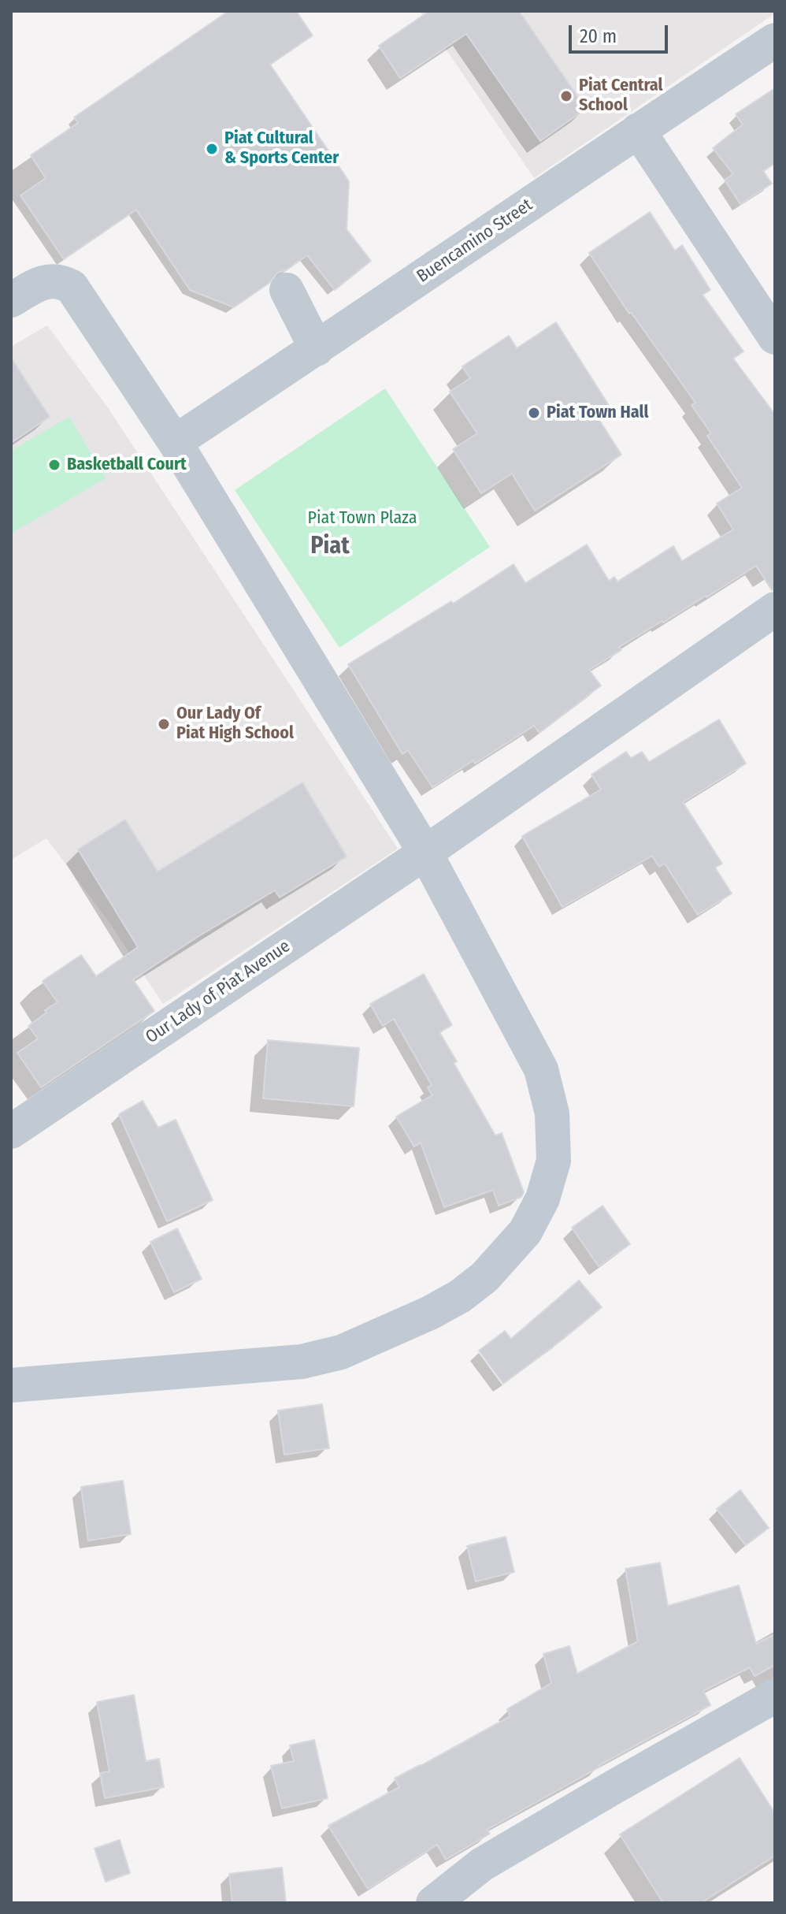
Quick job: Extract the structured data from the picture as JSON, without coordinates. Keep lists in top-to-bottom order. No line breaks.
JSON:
{"streets":{"street":["Buencamino Street","Our Lady of Piat Avenue"]},"districts":["Piat"],"parks":["Piat Town Plaza"],"places":["Piat Central School","Piat Cultural & Sports Center","Piat Town Hall","Basketball Court","Our Lady Of Piat High School"],"scale_bar":"20 m"}
